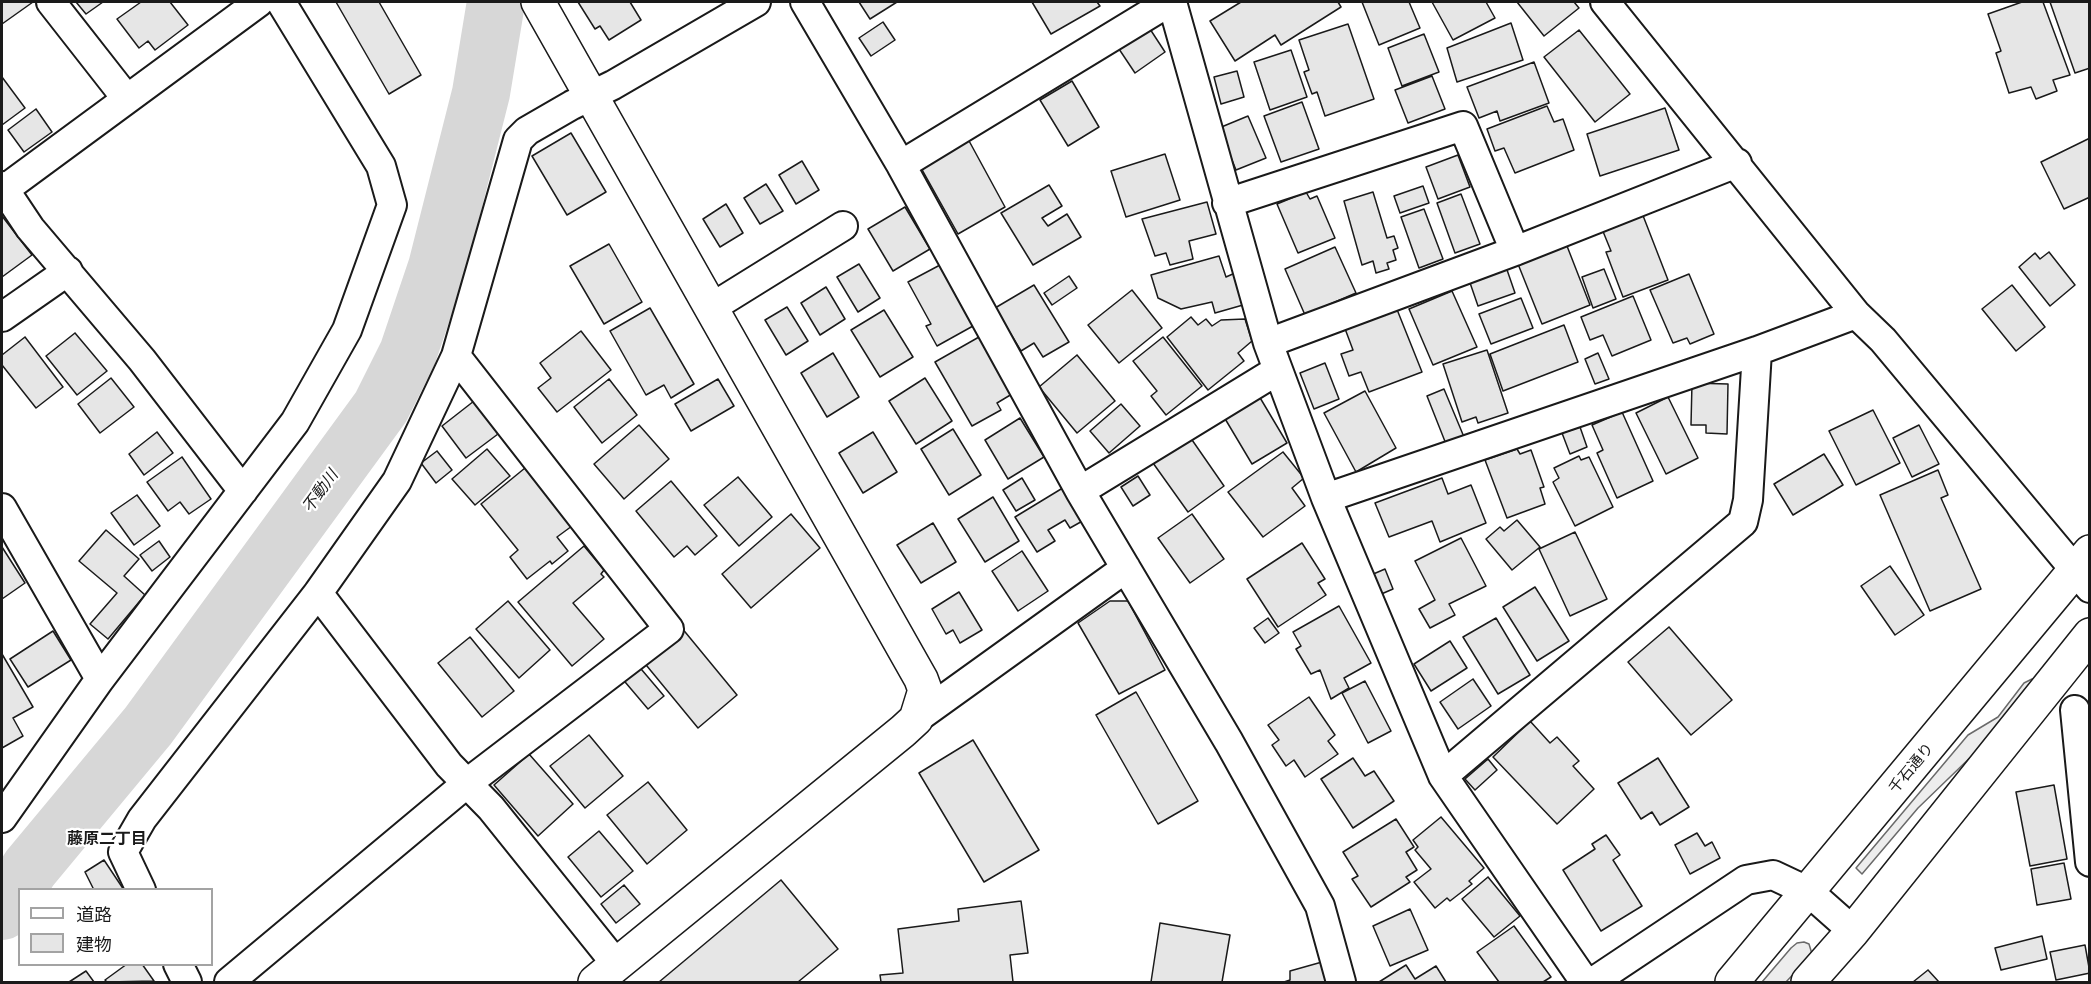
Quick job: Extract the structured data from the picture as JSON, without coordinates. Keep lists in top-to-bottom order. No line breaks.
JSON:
{"streets":{"street":["千石通り"]},"districts":["藤原二丁目"],"water":["不動川"],"legend":["道路","建物"]}
